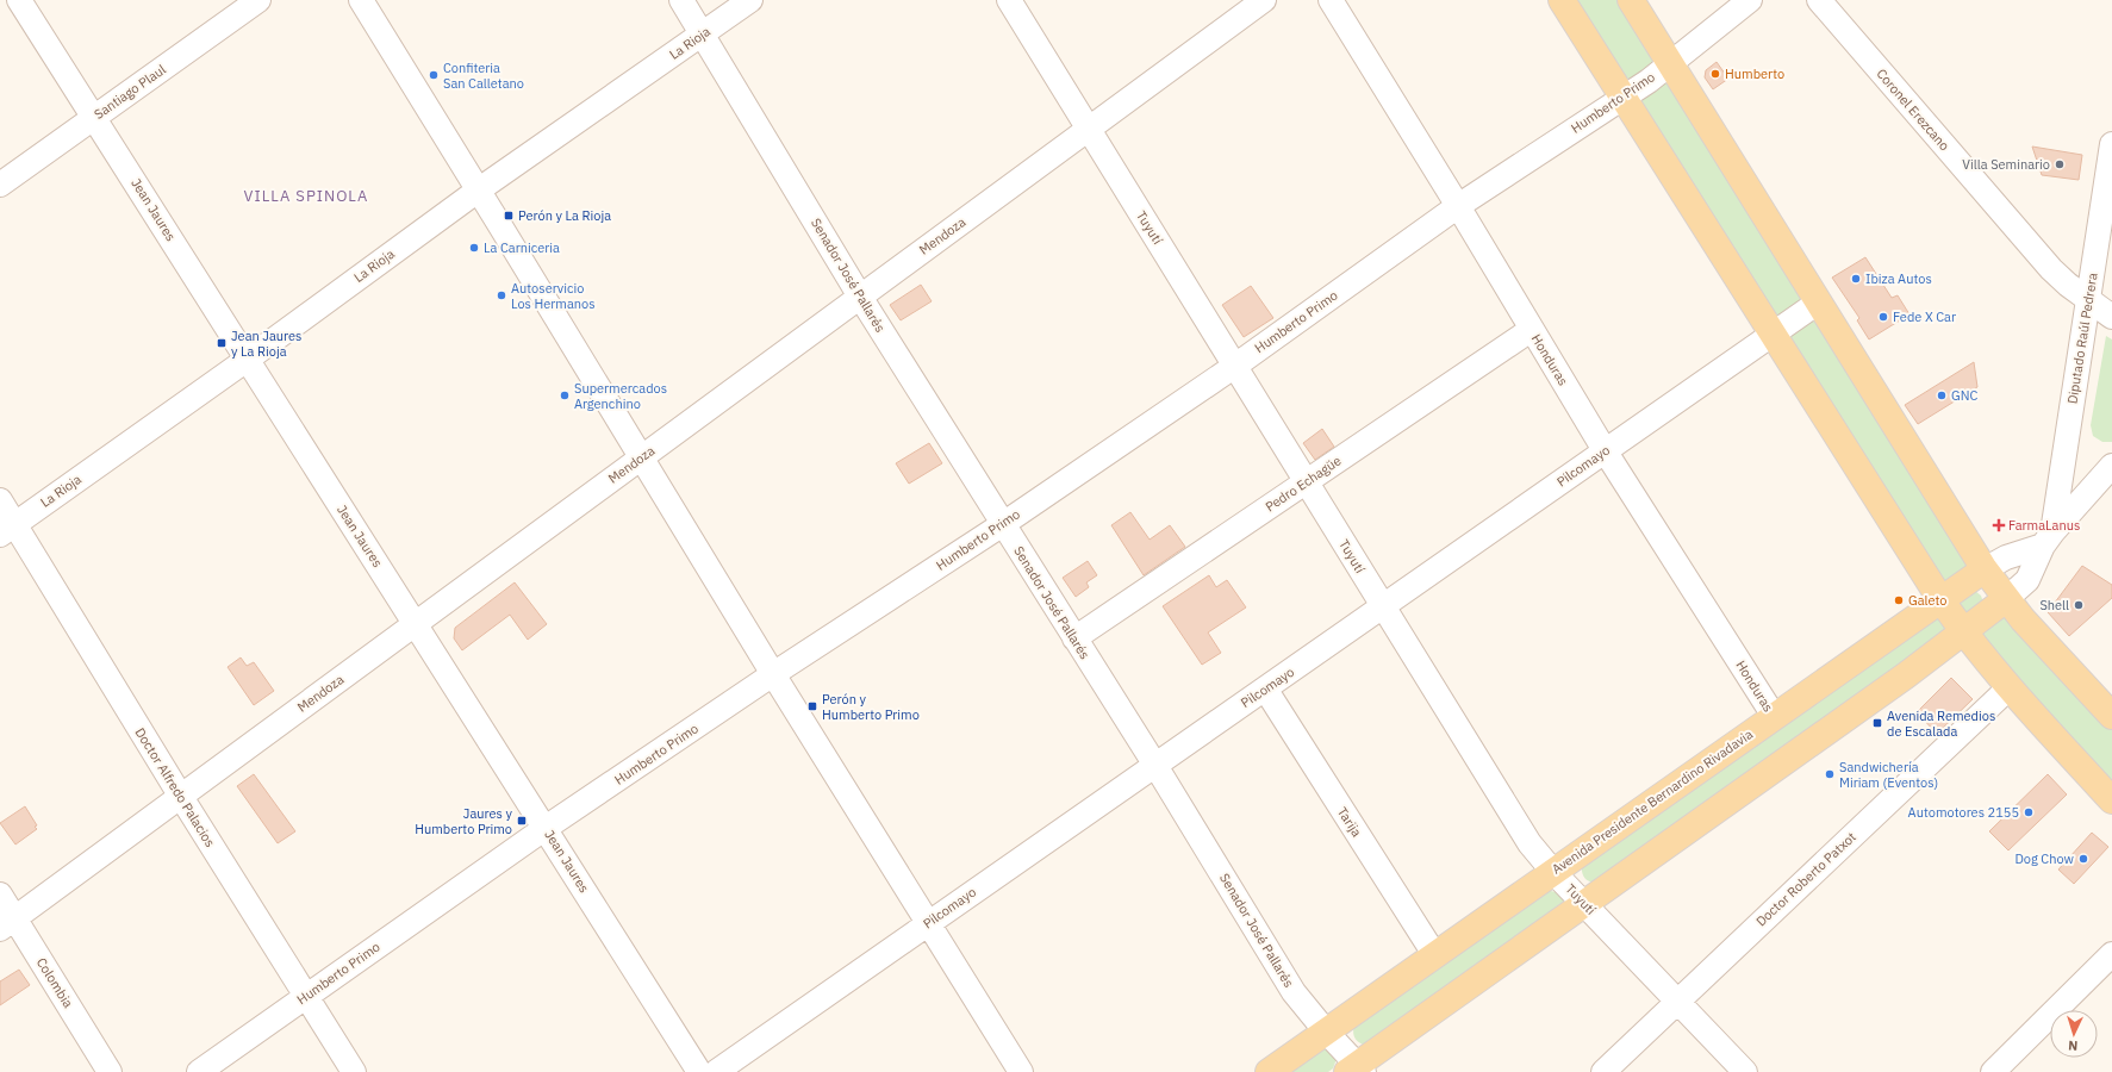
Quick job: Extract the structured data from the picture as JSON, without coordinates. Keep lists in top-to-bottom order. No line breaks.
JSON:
{"streets":{"main road":["Avenida Presidente Bernardino Rivadavia"],"street":["La Rioja","Santiago Plaul","Humberto Primo","Coronel Erezcano","Jean Jaures","Tuyutí","Mendoza","Senador José Pallarés","Diputado Raúl Pedrera","Honduras","Pilcomayo","Pedro Echagüe","Doctor Alfredo Palacios","Tarija","Doctor Roberto Patxot","Colombia"]},"crossings":[["La Rioja","Jean Jaures"],["La Rioja","Senador José Pallarés"],["La Rioja","Doctor Alfredo Palacios"],["Santiago Plaul","Jean Jaures"],["Humberto Primo","Jean Jaures"],["Humberto Primo","Tuyutí"],["Humberto Primo","Senador José Pallarés"],["Humberto Primo","Honduras"],["Humberto Primo","Doctor Alfredo Palacios"],["Coronel Erezcano","Diputado Raúl Pedrera"],["Jean Jaures","Mendoza"],["Tuyutí","Mendoza"],["Tuyutí","Pilcomayo"],["Tuyutí","Pedro Echagüe"],["Tuyutí","Avenida Presidente Bernardino Rivadavia"],["Tuyutí","Doctor Roberto Patxot"],["Mendoza","Senador José Pallarés"],["Mendoza","Doctor Alfredo Palacios"],["Mendoza","Colombia"],["Senador José Pallarés","Pilcomayo"],["Senador José Pallarés","Pedro Echagüe"],["Senador José Pallarés","Avenida Presidente Bernardino Rivadavia"],["Diputado Raúl Pedrera","Avenida Presidente Bernardino Rivadavia"],["Honduras","Pilcomayo"],["Honduras","Pedro Echagüe"],["Honduras","Avenida Presidente Bernardino Rivadavia"],["Pilcomayo","Tarija"],["Avenida Presidente Bernardino Rivadavia","Tarija"]],"districts":["VILLA SPINOLA"],"places":{"other":["Humberto","Confiteria San Calletano","Villa Seminario","La Carniceria","Ibiza Autos","Autoservicio Los Hermanos","Fede X Car","Supermercados Argenchino","GNC","Galeto","Shell","Sandwichería Miriam (Eventos)","Automotores 2155","Dog Chow"],"transit":["Perón y La Rioja","Jean Jaures y La Rioja","Perón y Humberto Primo","Avenida Remedios de Escalada","Jaures y Humberto Primo"],"health":["FarmaLanus"]},"north":"bottom"}
